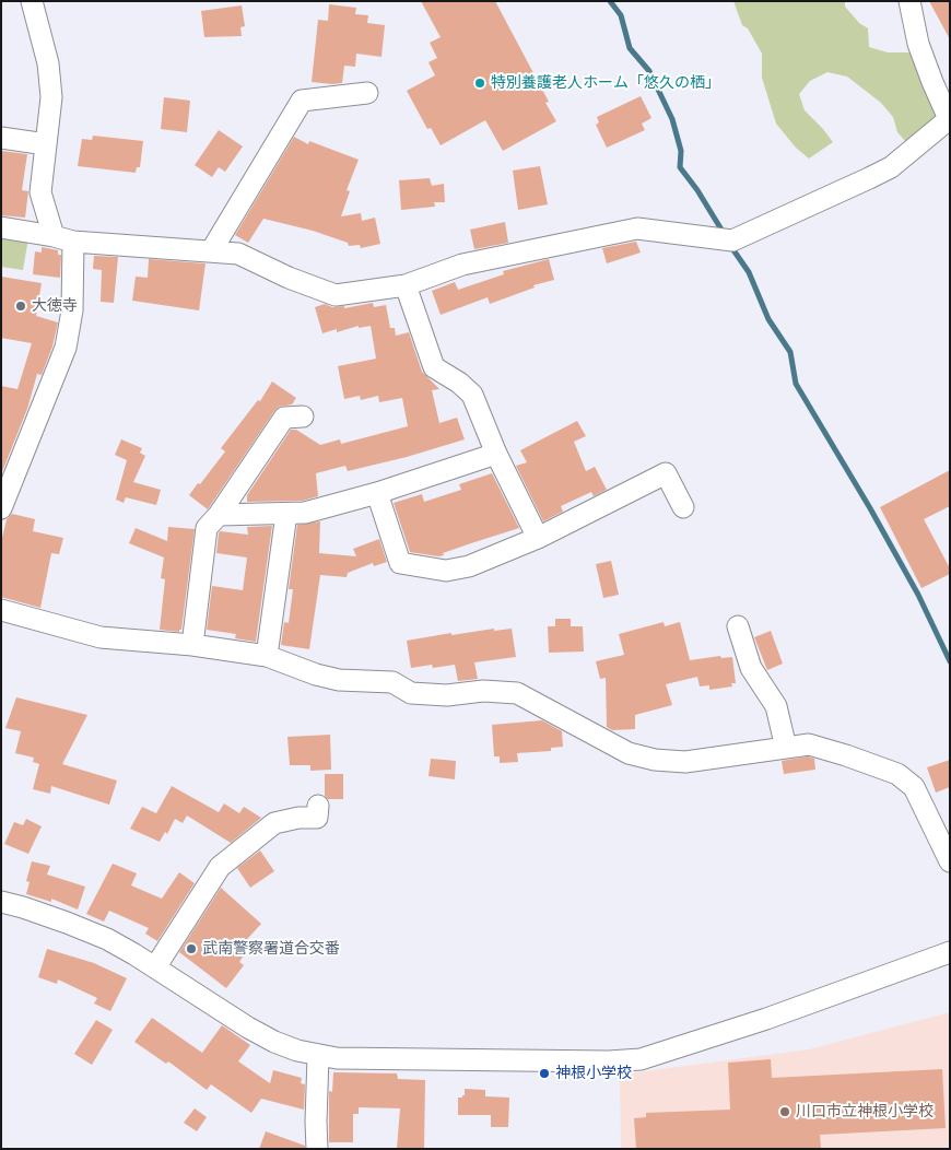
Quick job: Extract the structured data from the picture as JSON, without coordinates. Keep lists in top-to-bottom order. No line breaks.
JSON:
{"places":["特別養護老人ホーム「悠久の栖」","大徳寺","武南警察署道合交番","神根小学校","川口市立神根小学校"]}
